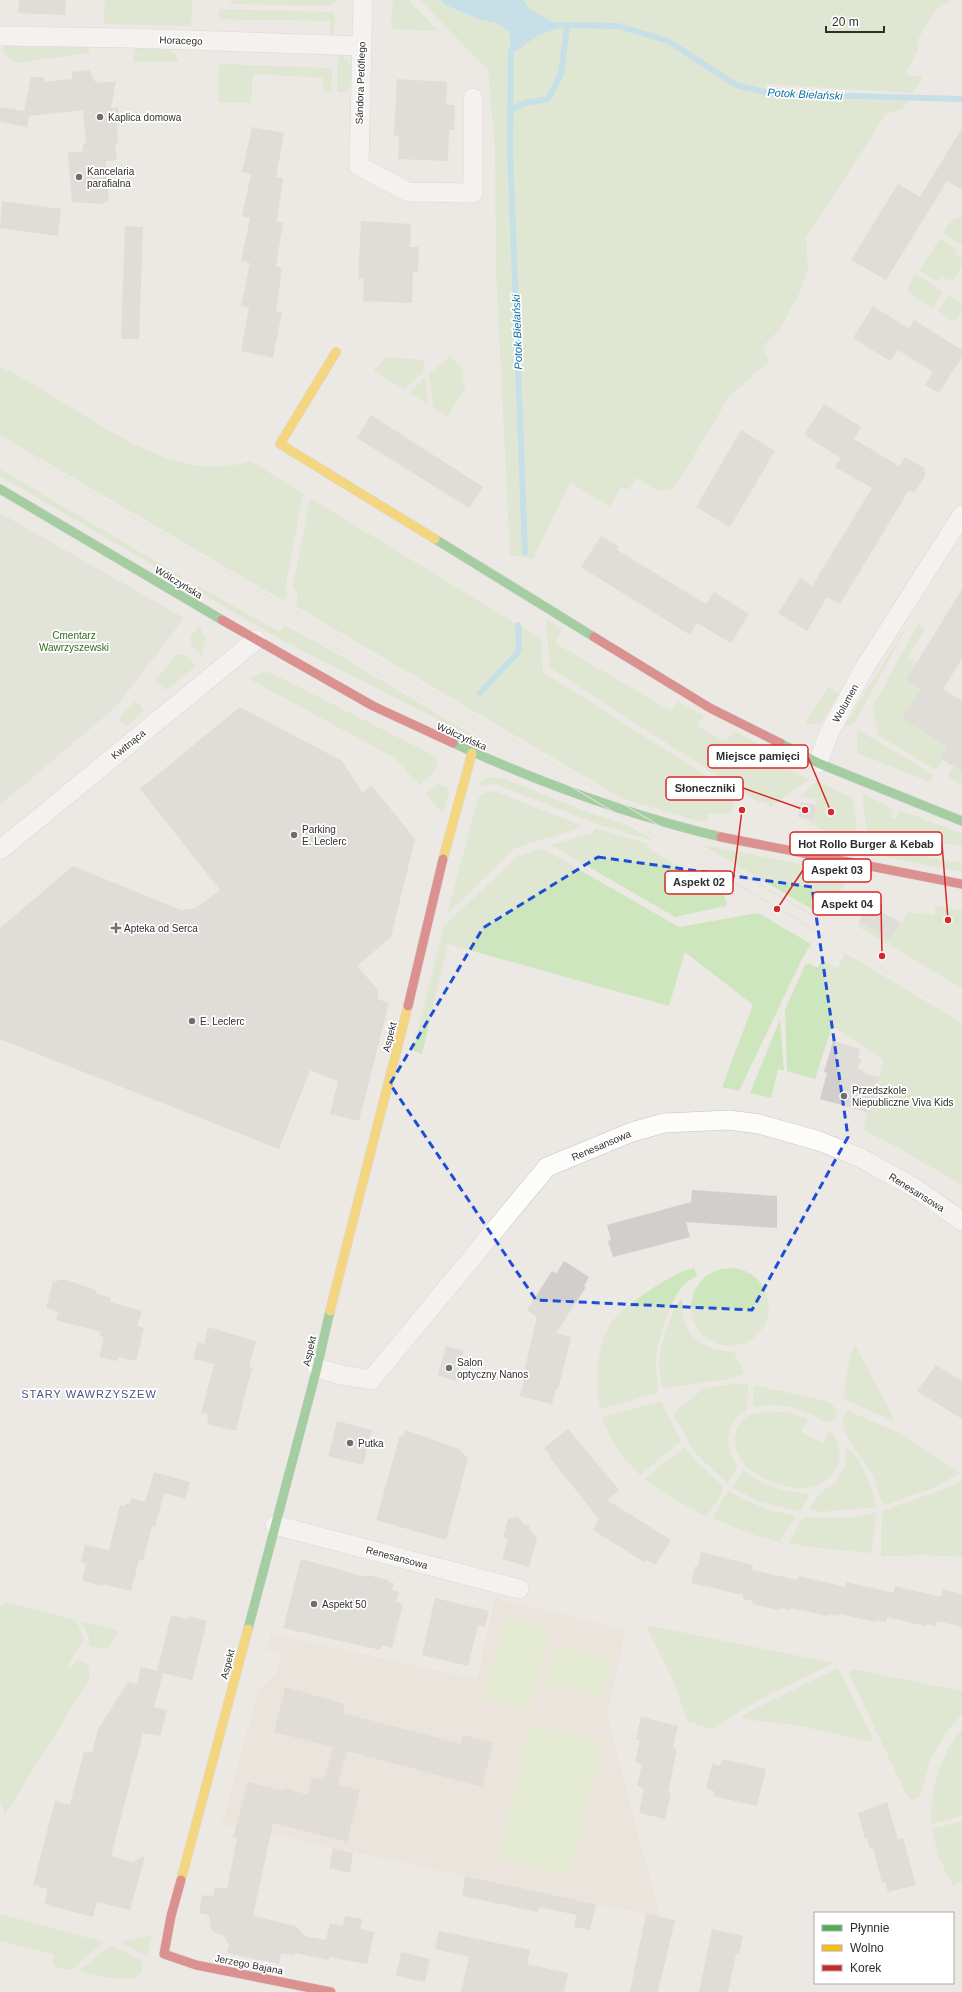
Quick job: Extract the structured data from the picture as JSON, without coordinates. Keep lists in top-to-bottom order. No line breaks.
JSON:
{"streets":{"street":["Horacego","Sándora Petöfiego","Wólczyńska","Wolumen","Kwitnąca","Aspekt","Renesansowa","Jerzego Bajana"]},"crossings":[["Horacego","Sándora Petöfiego"],["Wólczyńska","Kwitnąca"],["Wólczyńska","Aspekt"],["Aspekt","Renesansowa"],["Aspekt","Jerzego Bajana"]],"districts":["STARY WAWRZYSZEW"],"water":["Potok Bielański"],"parks":["Cmentarz Wawrzyszewski"],"places":{"other":["Kaplica domowa","Kancelaria parafialna","Aspekt 02","Słoneczniki","Miejsce pamięci","Parking E. Leclerc","Aspekt 03","Hot Rollo Burger & Kebab","Aspekt 04","E. Leclerc","Przedszkole Niepubliczne Viva Kids","Salon optyczny Nanos","Putka","Aspekt 50"],"health":["Apteka od Serca"]},"legend":["Płynnie","Wolno","Korek"],"scale_bar":"20 m"}
